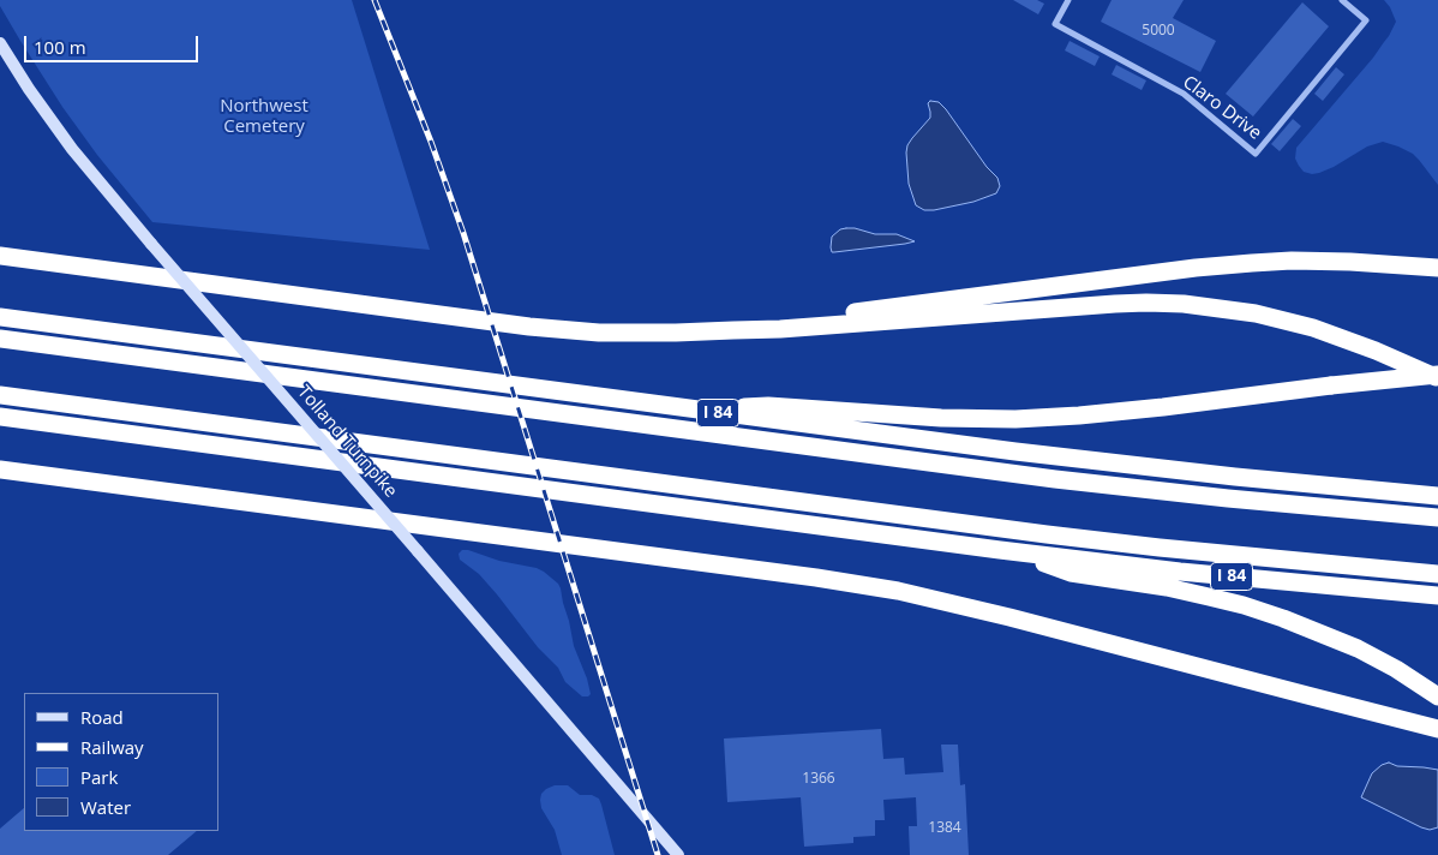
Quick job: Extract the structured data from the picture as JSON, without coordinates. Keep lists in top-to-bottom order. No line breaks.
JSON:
{"streets":{"highway":["I 84"],"main road":["Tolland Turnpike"],"street":["Claro Drive"]},"parks":["Northwest Cemetery"],"house_numbers":["5000","1366","1384"],"legend":["Road","Railway","Park","Water"],"scale_bar":"100 m"}
